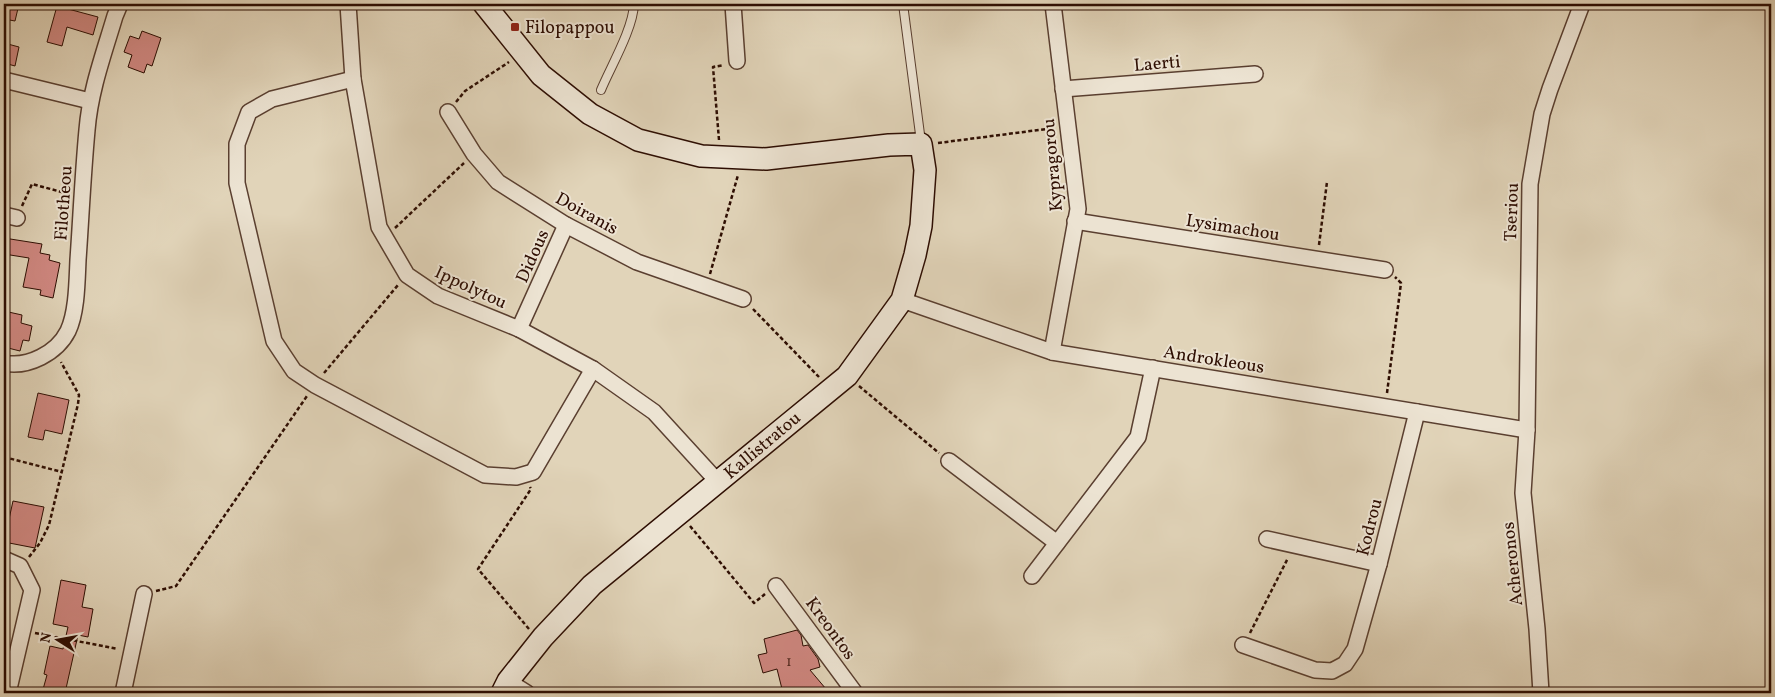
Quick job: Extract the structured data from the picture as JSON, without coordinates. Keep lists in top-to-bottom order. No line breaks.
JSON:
{"streets":{"street":["Laerti","Kypragorou","Filotheou","Tseriou","Doiranis","Lysimachou","Didous","Ippolytou","Androkleous","Kallistratou","Kodrou","Acheronos","Kreontos"]},"crossings":[["Laerti","Kypragorou"],["Kypragorou","Lysimachou"],["Kypragorou","Androkleous"],["Tseriou","Androkleous"],["Tseriou","Acheronos"],["Doiranis","Didous"],["Didous","Ippolytou"],["Ippolytou","Kallistratou"],["Androkleous","Kallistratou"],["Androkleous","Kodrou"],["Androkleous","Acheronos"]],"places":{"transit":["Filopappou"]},"house_numbers":["1"],"north":"left"}
